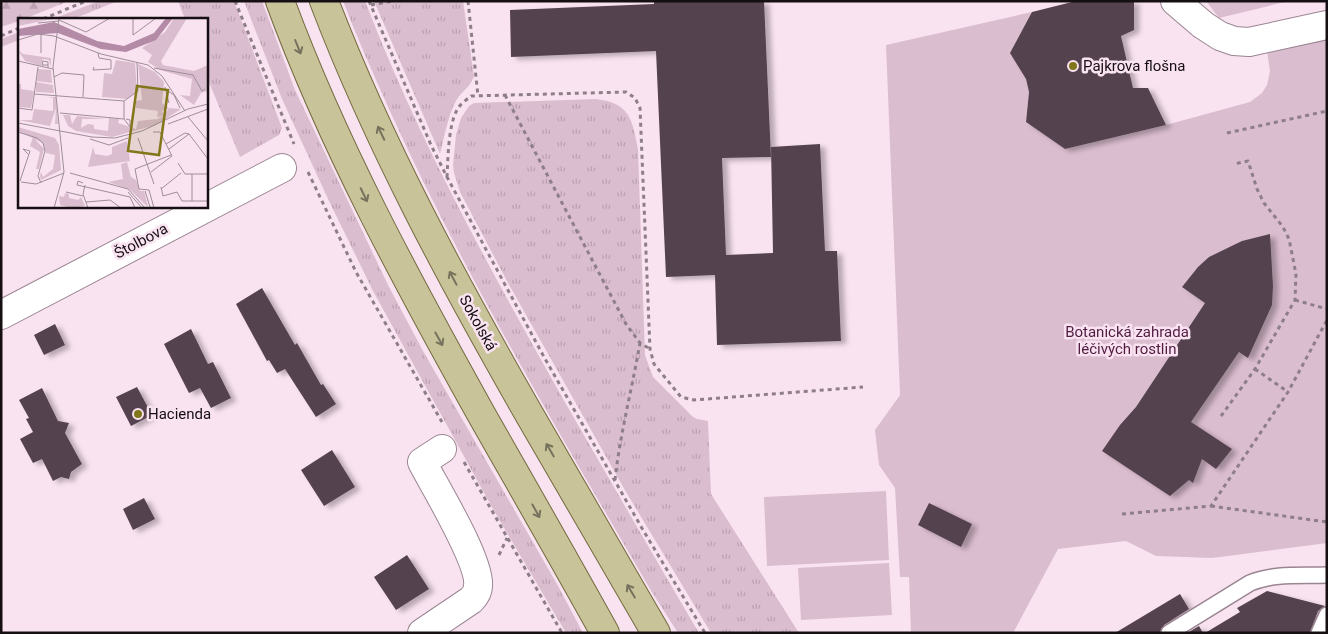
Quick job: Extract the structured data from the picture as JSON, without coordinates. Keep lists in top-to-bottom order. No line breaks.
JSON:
{"streets":{"main road":["Sokolská"],"street":["Štolbova"]},"parks":["Botanická zahrada léčivých rostlin"],"places":["Pajkrova flošna","Hacienda"]}
